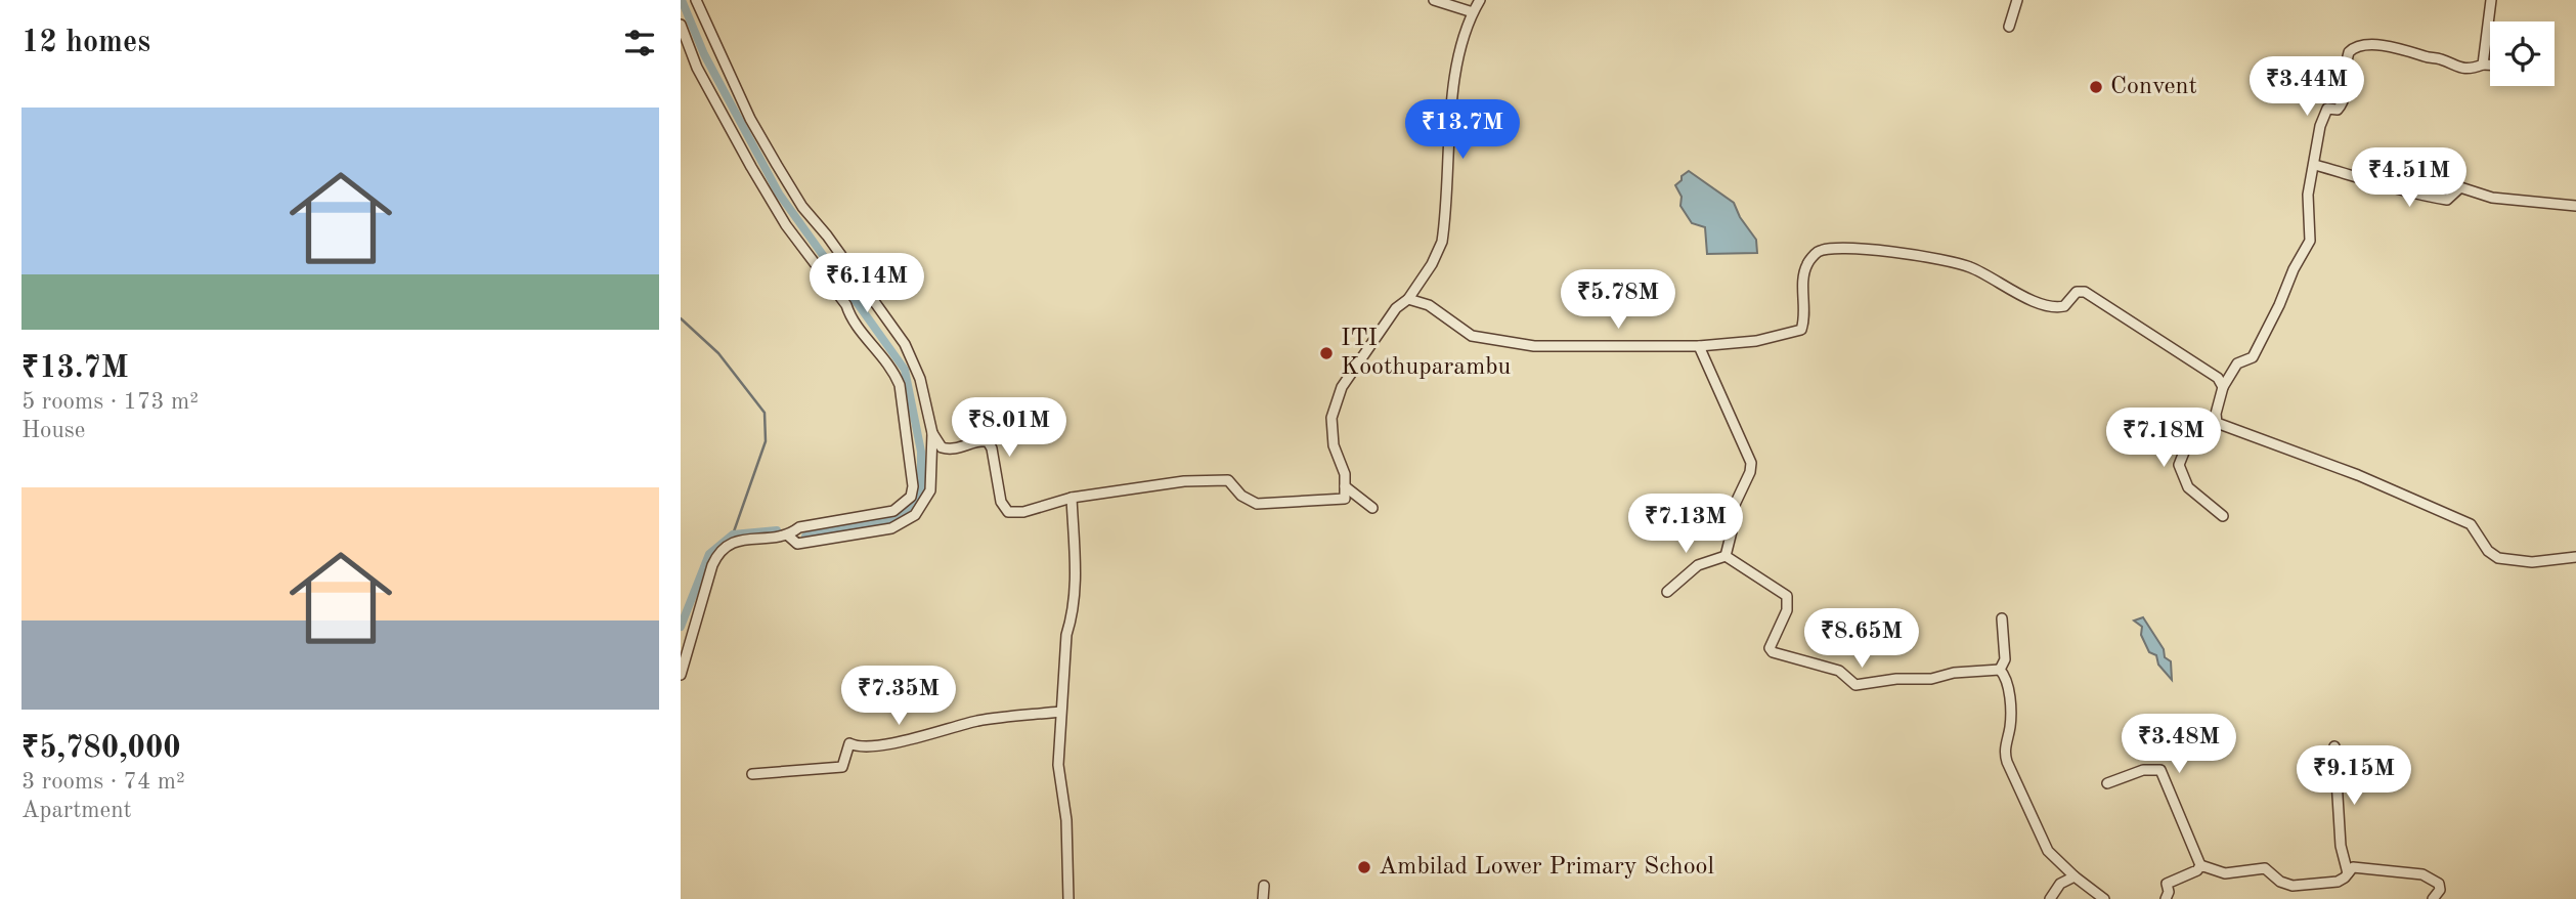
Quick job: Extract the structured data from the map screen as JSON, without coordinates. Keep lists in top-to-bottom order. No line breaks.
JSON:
{"places":["Convent","ITI Koothuparambu","Ambilad Lower Primary School"],"page":{"heading":"12 homes","price":["₹3.44M","₹13.7M","₹4.51M","₹6.14M","₹5.78M","₹8.01M","₹7.18M","₹7.13M","₹8.65M","₹7.35M","₹3.48M","₹9.15M"],"list":[{"name":"₹13.7M","note":"5 rooms · 173 m² · House"},{"name":"₹5,780,000","note":"3 rooms · 74 m² · Apartment"}]}}
